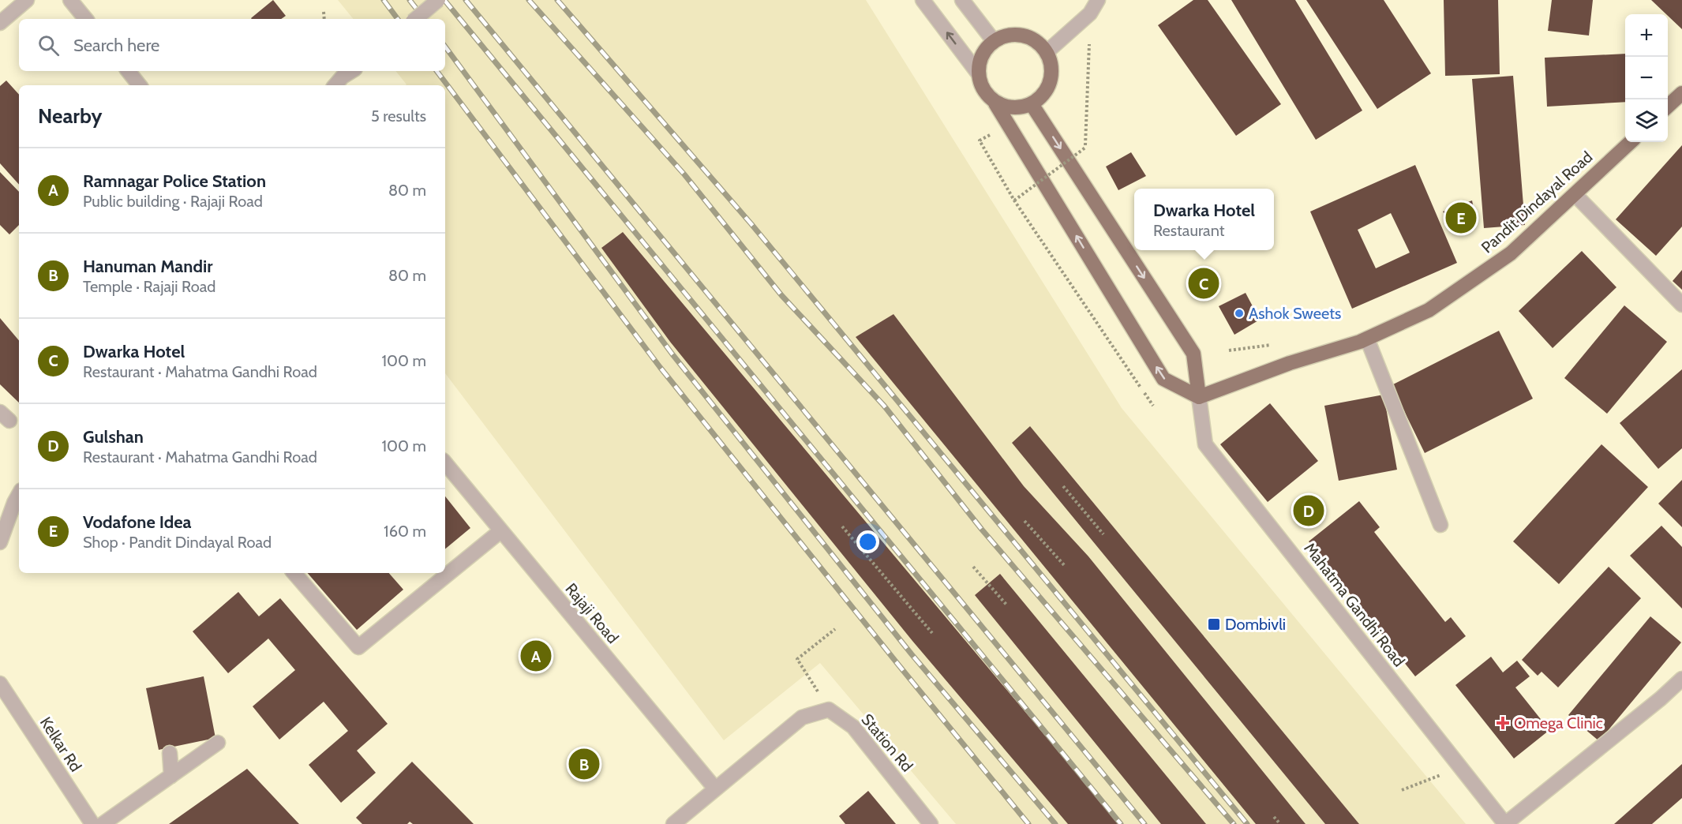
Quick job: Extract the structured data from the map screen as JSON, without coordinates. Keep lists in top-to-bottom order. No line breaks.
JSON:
{"streets":{"main road":["Pandit Dindayal Road","Mahatma Gandhi Road"],"street":["Rajaji Road","Station Rd","Kelkar Rd"]},"crossings":[["Pandit Dindayal Road","Mahatma Gandhi Road"]],"places":{"other":["Ashok Sweets"],"transit":["Dombivli"],"health":["Omega Clinic"]},"page":{"map_buttons":["+","−"],"search":"Search here","heading":["Nearby","5 results"],"list":[{"mark":"A","name":"Ramnagar Police Station","note":"Public building · Rajaji Road","value":"80 m"},{"mark":"B","name":"Hanuman Mandir","note":"Temple · Rajaji Road","value":"80 m"},{"mark":"C","name":"Dwarka Hotel","note":"Restaurant · Mahatma Gandhi Road","value":"100 m"},{"mark":"D","name":"Gulshan","note":"Restaurant · Mahatma Gandhi Road","value":"100 m"},{"mark":"E","name":"Vodafone Idea","note":"Shop · Pandit Dindayal Road","value":"160 m"}],"popup":["Dwarka Hotel","Restaurant"],"pins":["E","C","D","A","B"]}}
